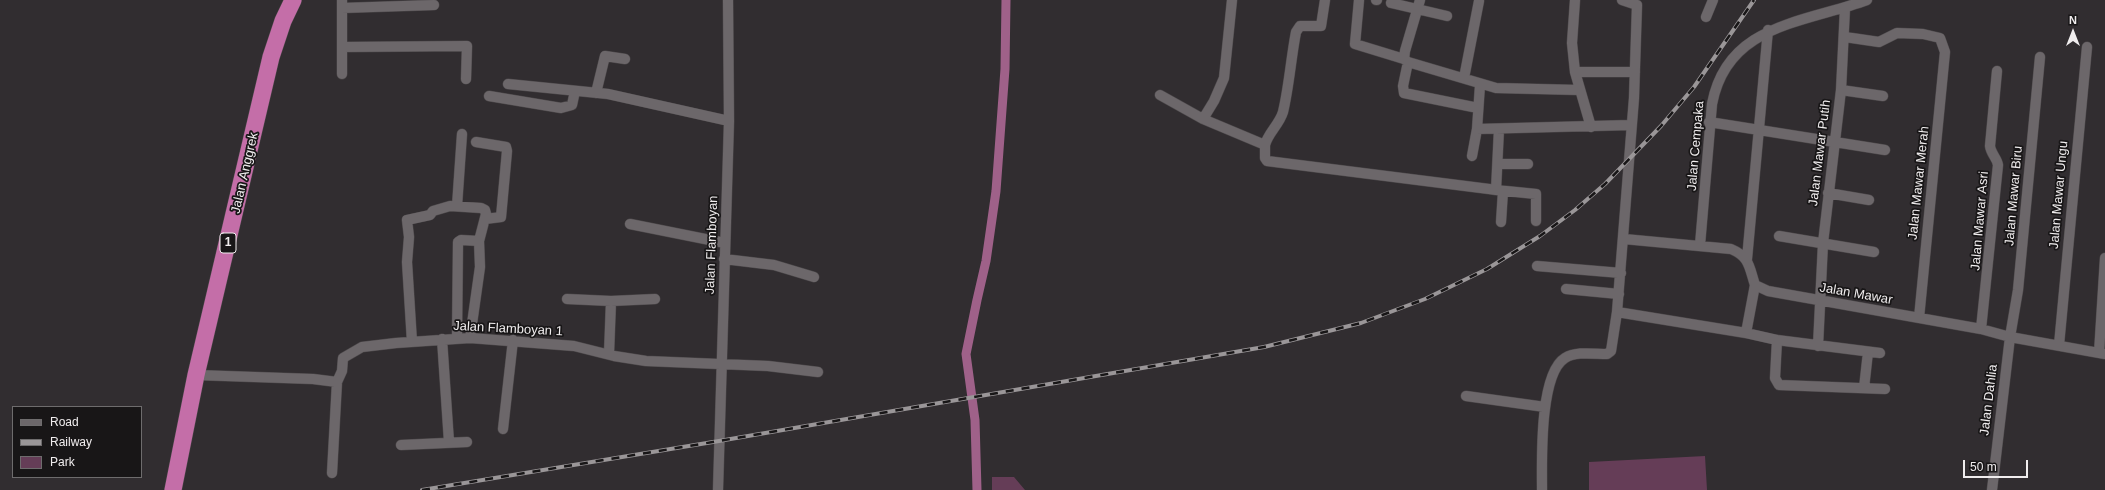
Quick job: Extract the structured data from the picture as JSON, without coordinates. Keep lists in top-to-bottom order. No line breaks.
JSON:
{"streets":{"highway":["Jalan Anggrek","1"],"street":["Jalan Cempaka","Jalan Mawar Putih","Jalan Mawar Merah","Jalan Mawar Ungu","Jalan Mawar Biru","Jalan Mawar Asri","Jalan Flamboyan","Jalan Mawar","Jalan Flamboyan 1","Jalan Dahlia"]},"crossings":[["Jalan Cempaka","Jalan Mawar Putih"],["Jalan Mawar Putih","Jalan Mawar Merah"],["Jalan Mawar Putih","Jalan Mawar"],["Jalan Mawar Merah","Jalan Mawar"],["Jalan Mawar Ungu","Jalan Mawar"],["Jalan Mawar Biru","Jalan Mawar"],["Jalan Mawar Biru","Jalan Dahlia"],["Jalan Mawar Asri","Jalan Mawar"],["Jalan Flamboyan","Jalan Flamboyan 1"],["Jalan Mawar","Jalan Dahlia"]],"legend":["Road","Railway","Park"],"scale_bar":"50 m","north":"top"}
